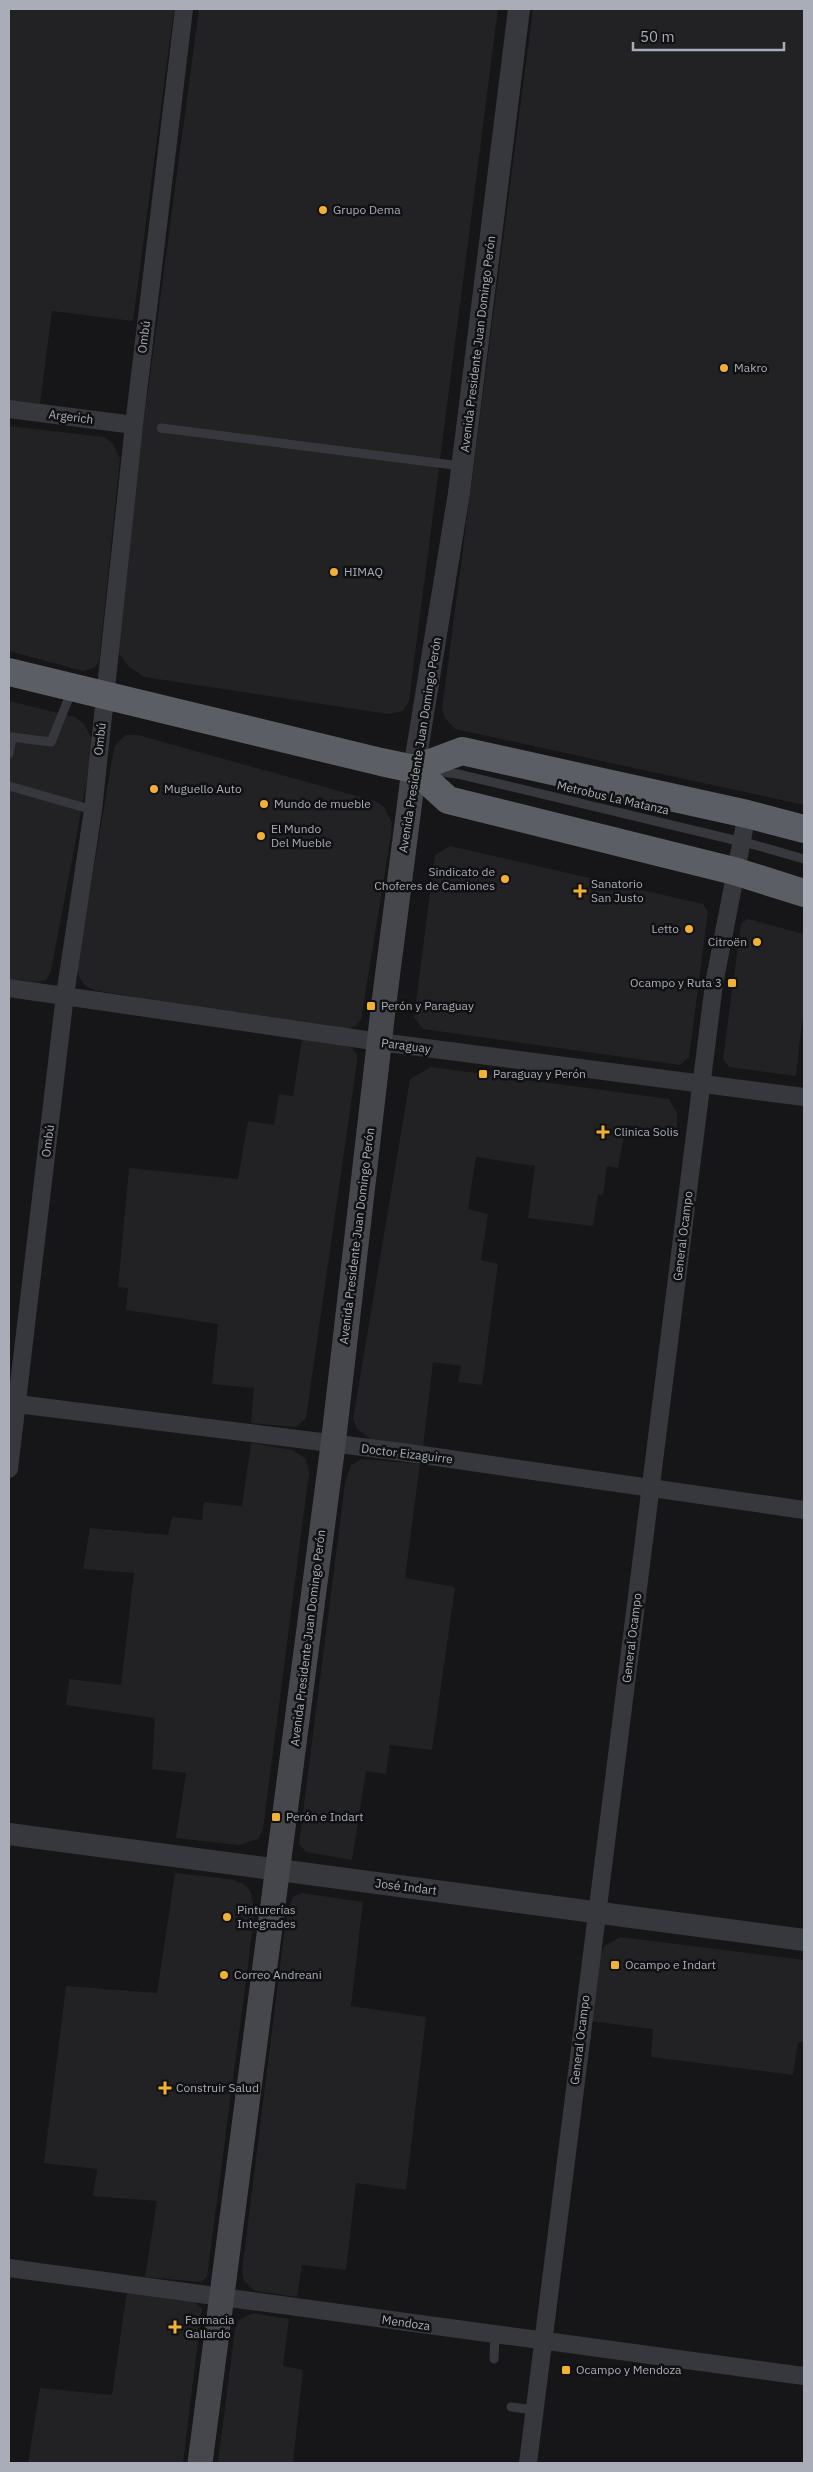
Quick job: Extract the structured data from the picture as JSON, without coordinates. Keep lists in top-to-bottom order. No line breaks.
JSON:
{"streets":{"main road":["Avenida Presidente Juan Domingo Perón"],"street":["Ombú","Argerich","Paraguay","General Ocampo","Doctor Eizaguirre","José Indart","Mendoza"],"lane":["Metrobus La Matanza"]},"crossings":[["Ombú","Argerich"],["Ombú","Paraguay"],["Ombú","Doctor Eizaguirre"],["Avenida Presidente Juan Domingo Perón","Metrobus La Matanza"],["Avenida Presidente Juan Domingo Perón","Paraguay"],["Avenida Presidente Juan Domingo Perón","Doctor Eizaguirre"],["Avenida Presidente Juan Domingo Perón","José Indart"],["Avenida Presidente Juan Domingo Perón","Mendoza"],["Metrobus La Matanza","General Ocampo"],["Paraguay","General Ocampo"],["General Ocampo","Doctor Eizaguirre"],["General Ocampo","José Indart"],["General Ocampo","Mendoza"]],"places":{"other":["Grupo Dema","Makro","HIMAQ","Muguello Auto","Mundo de mueble","El Mundo Del Mueble","Sindicato de Choferes de Camiones","Letto","Citroën","Pinturerías Integrades","Correo Andreani"],"health":["Sanatorio San Justo","Clinica Solis","Construir Salud","Farmacia Gallardo"],"transit":["Ocampo y Ruta 3","Perón y Paraguay","Paraguay y Perón","Perón e Indart","Ocampo e Indart","Ocampo y Mendoza"]},"scale_bar":"50 m"}
